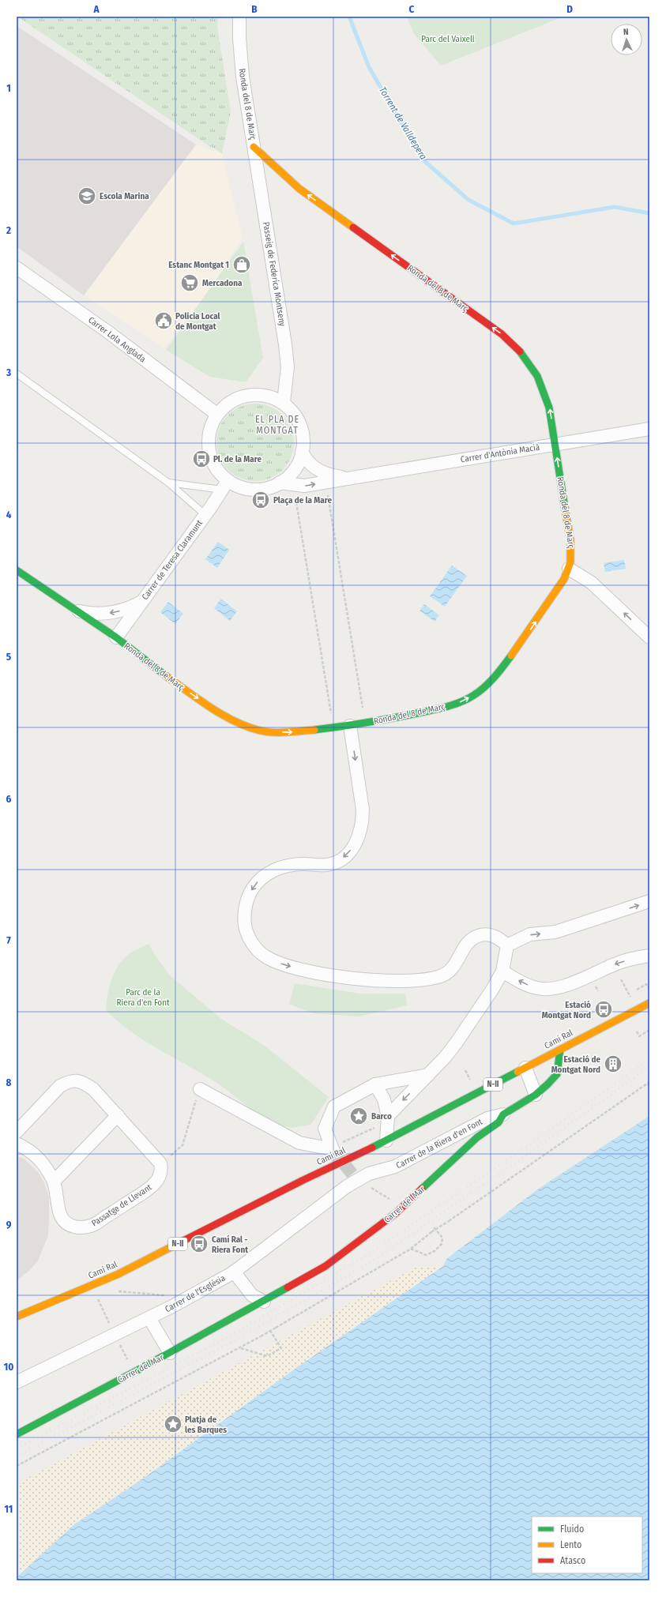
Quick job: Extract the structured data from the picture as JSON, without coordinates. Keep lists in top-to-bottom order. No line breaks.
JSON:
{"streets":{"street":["Ronda del 8 de Març","Passeig de Federica Montseny","Carrer Lola Anglada","Carrer d'Antònia Macià","Carrer de Teresa Claramunt","Camí Ral","N-II","Carrer de la Riera d'en Font","Carrer del Mar","Passatge de Llevant","Carrer de l'Església"]},"crossings":[["Ronda del 8 de Març","Passeig de Federica Montseny"],["Ronda del 8 de Març","Carrer d'Antònia Macià"],["Ronda del 8 de Març","Carrer de Teresa Claramunt"],["Passeig de Federica Montseny","Carrer Lola Anglada"],["Passeig de Federica Montseny","Carrer d'Antònia Macià"],["Passeig de Federica Montseny","Carrer de Teresa Claramunt"],["Carrer Lola Anglada","Carrer d'Antònia Macià"],["Carrer Lola Anglada","Carrer de Teresa Claramunt"],["Carrer d'Antònia Macià","Carrer de Teresa Claramunt"],["Camí Ral","Carrer del Mar"],["Carrer de la Riera d'en Font","Carrer del Mar"],["Carrer de la Riera d'en Font","Carrer de l'Església"]],"districts":["EL PLA DE MONTGAT"],"water":["Torrent de Valldepera"],"parks":["Parc del Vaixell","Parc de la Riera d'en Font"],"places":{"school or university":["Escola Marina"],"shop":["Estanc Montgat 1"],"supermarket":["Mercadona"],"public building":["Policia Local de Montgat"],"bus stop":["Pl. de la Mare","Plaça de la Mare","Estació Montgat Nord","Camí Ral - Riera Font"],"building":["Estació de Montgat Nord"],"place":["Barco","Platja de les Barques"]},"legend":["Fluido","Lento","Atasco"],"north":"top","grid":{"columns":["A","B","C","D"],"rows":["1","2","3","4","5","6","7","8","9","10","11"]}}
